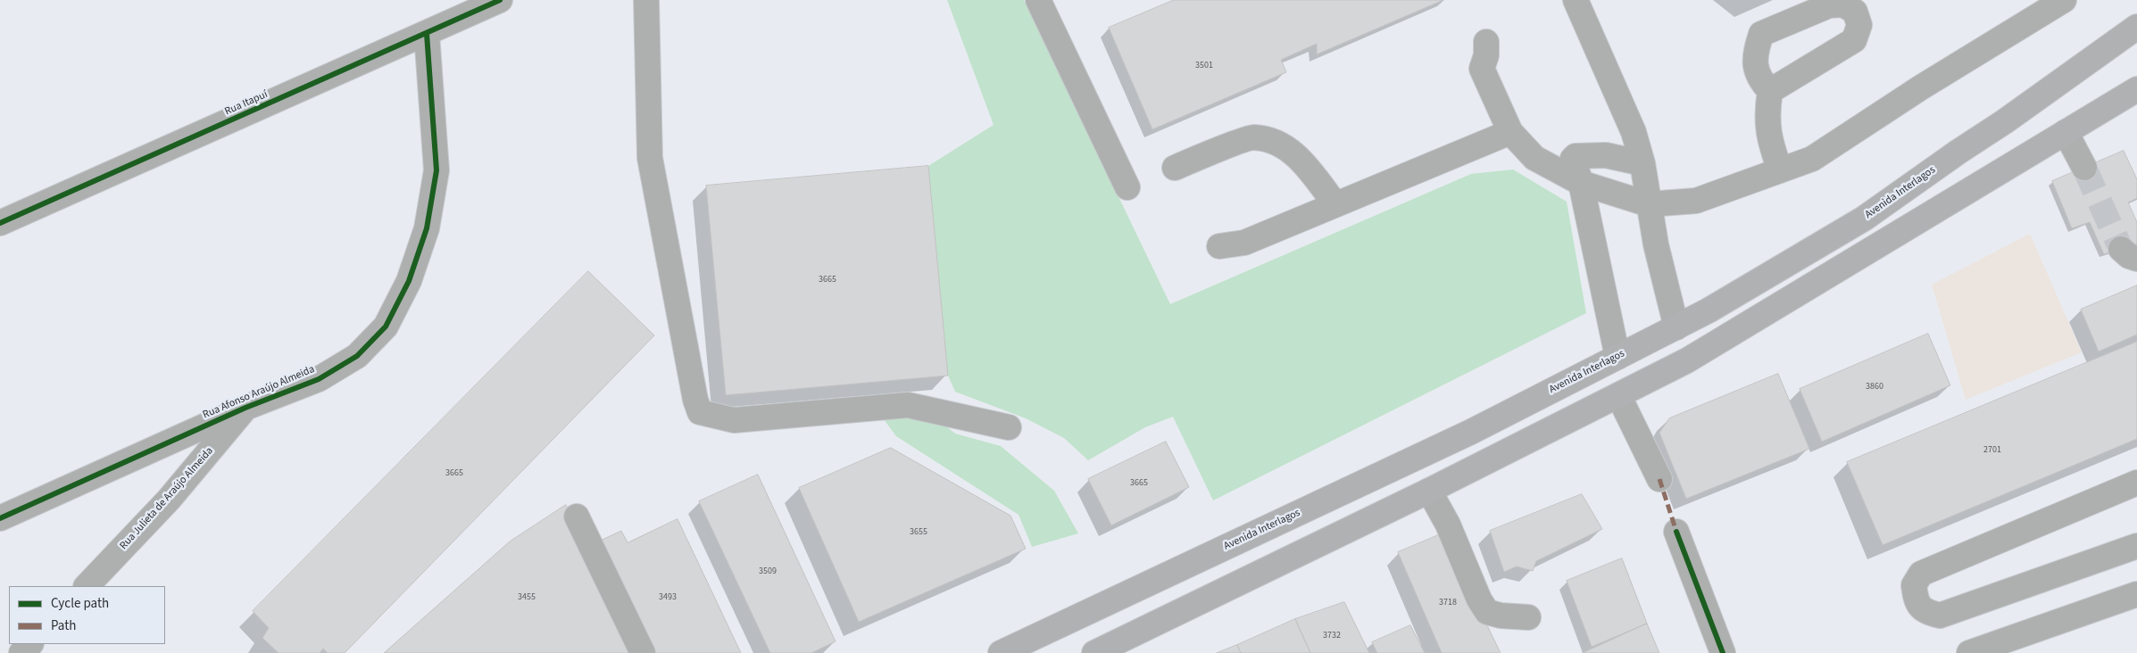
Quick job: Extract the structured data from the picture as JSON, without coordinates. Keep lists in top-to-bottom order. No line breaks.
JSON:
{"streets":{"main road":["Avenida Interlagos"],"street":["Rua Itapuí","Rua Afonso Araújo Almeida","Rua Julieta de Araújo Almeida"]},"crossings":[["Rua Itapuí","Rua Afonso Araújo Almeida"],["Rua Afonso Araújo Almeida","Rua Julieta de Araújo Almeida"]],"house_numbers":["3501","3665","3860","2701","3665","3665","3655","3509","3455","3493","3718","3732"],"legend":["Cycle path","Path"]}
